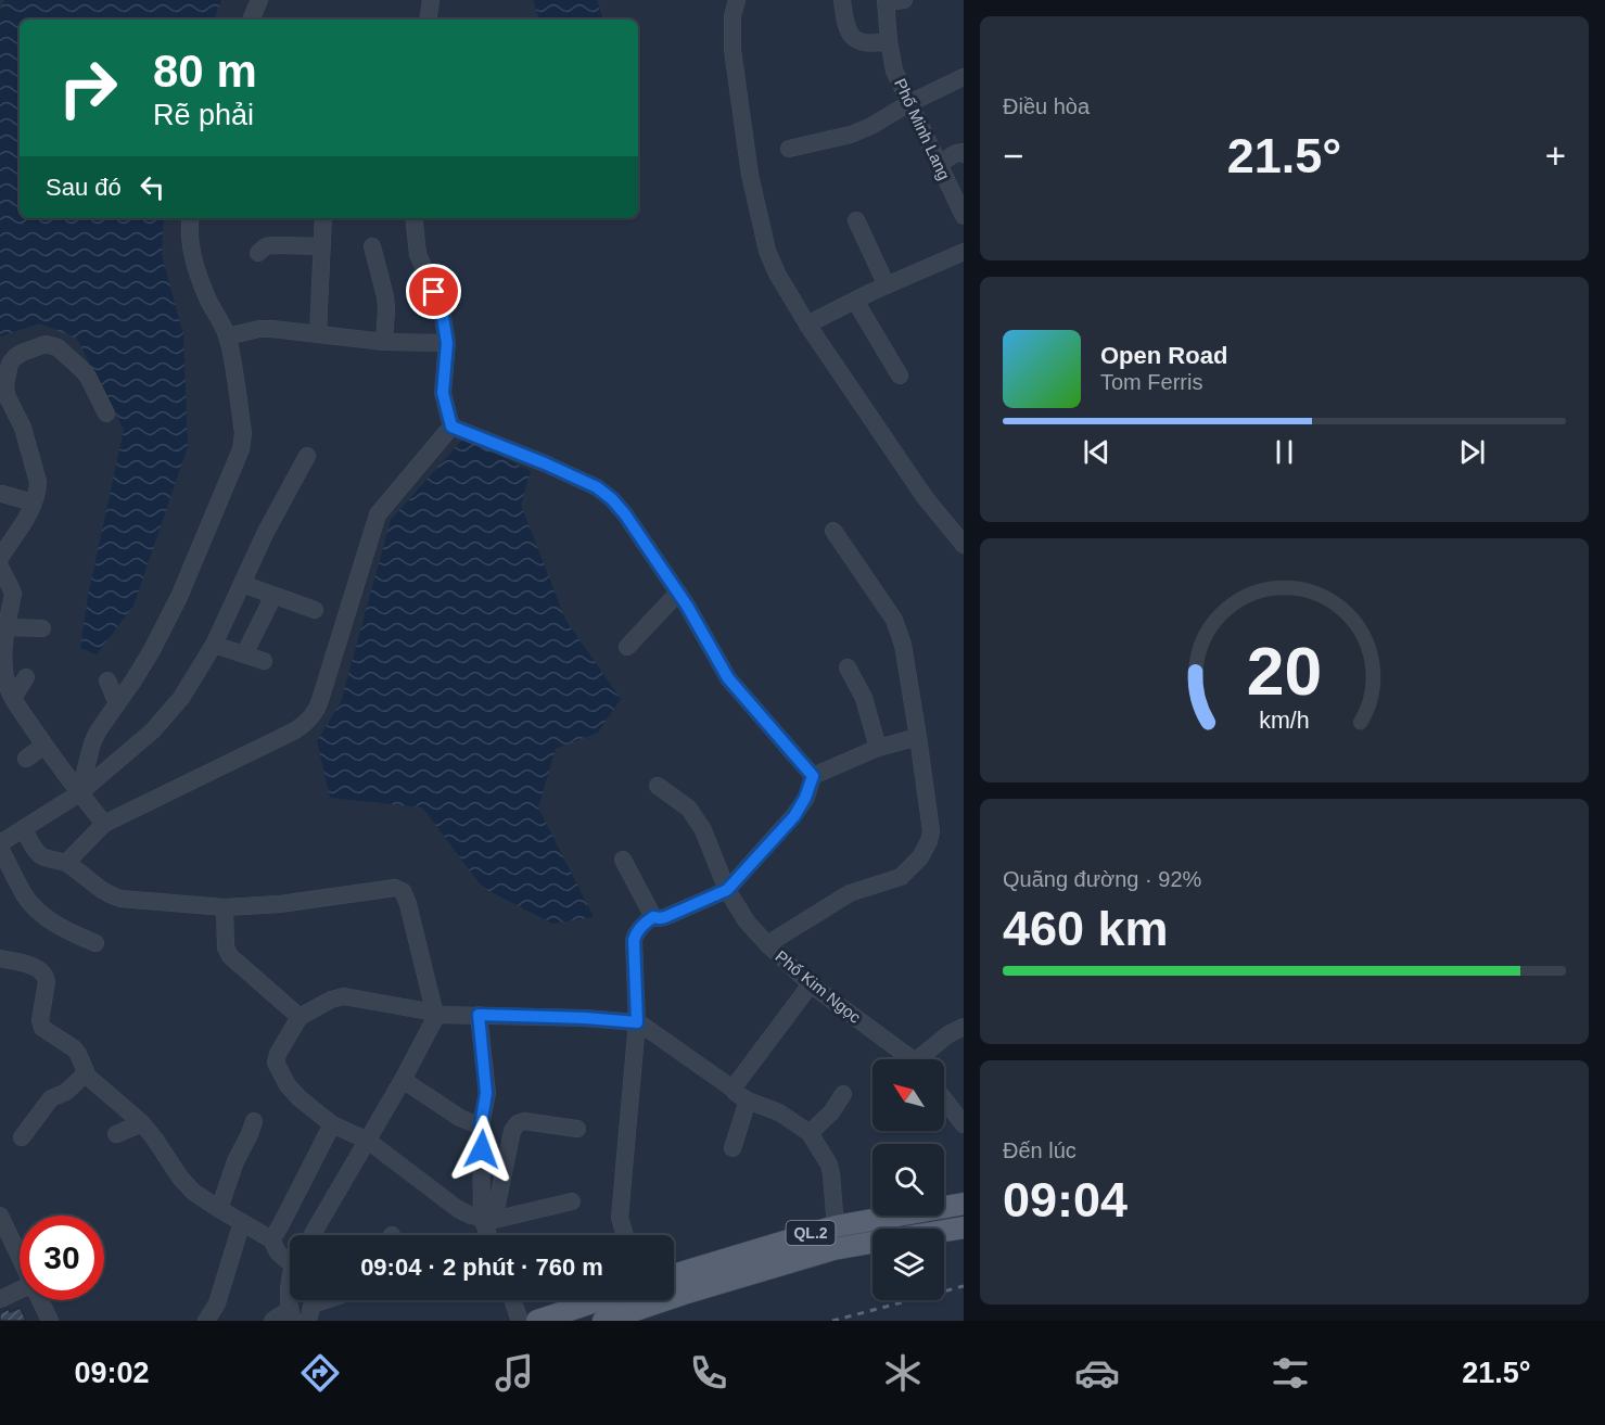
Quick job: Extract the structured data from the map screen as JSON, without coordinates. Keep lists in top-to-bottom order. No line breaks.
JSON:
{"streets":{"main road":["QL.2"],"street":["Phố Minh Lang","Phố Kim Ngọc"]},"north":"top left","page":{"tile":["Điều hòa",["Quãng đường · 92%","460 km"],["Đến lúc","09:04"]],"turn":["80 m","Rẽ phải"],"heat":["−","21.5°","+"],"then":"Sau đó","song":["Open Road","Tom Ferris"],"limit":"30","trip":"09:04 · 2 phút · 760 m","tabs":["09:02","21.5°"],"gauge":["20","km/h"]}}
